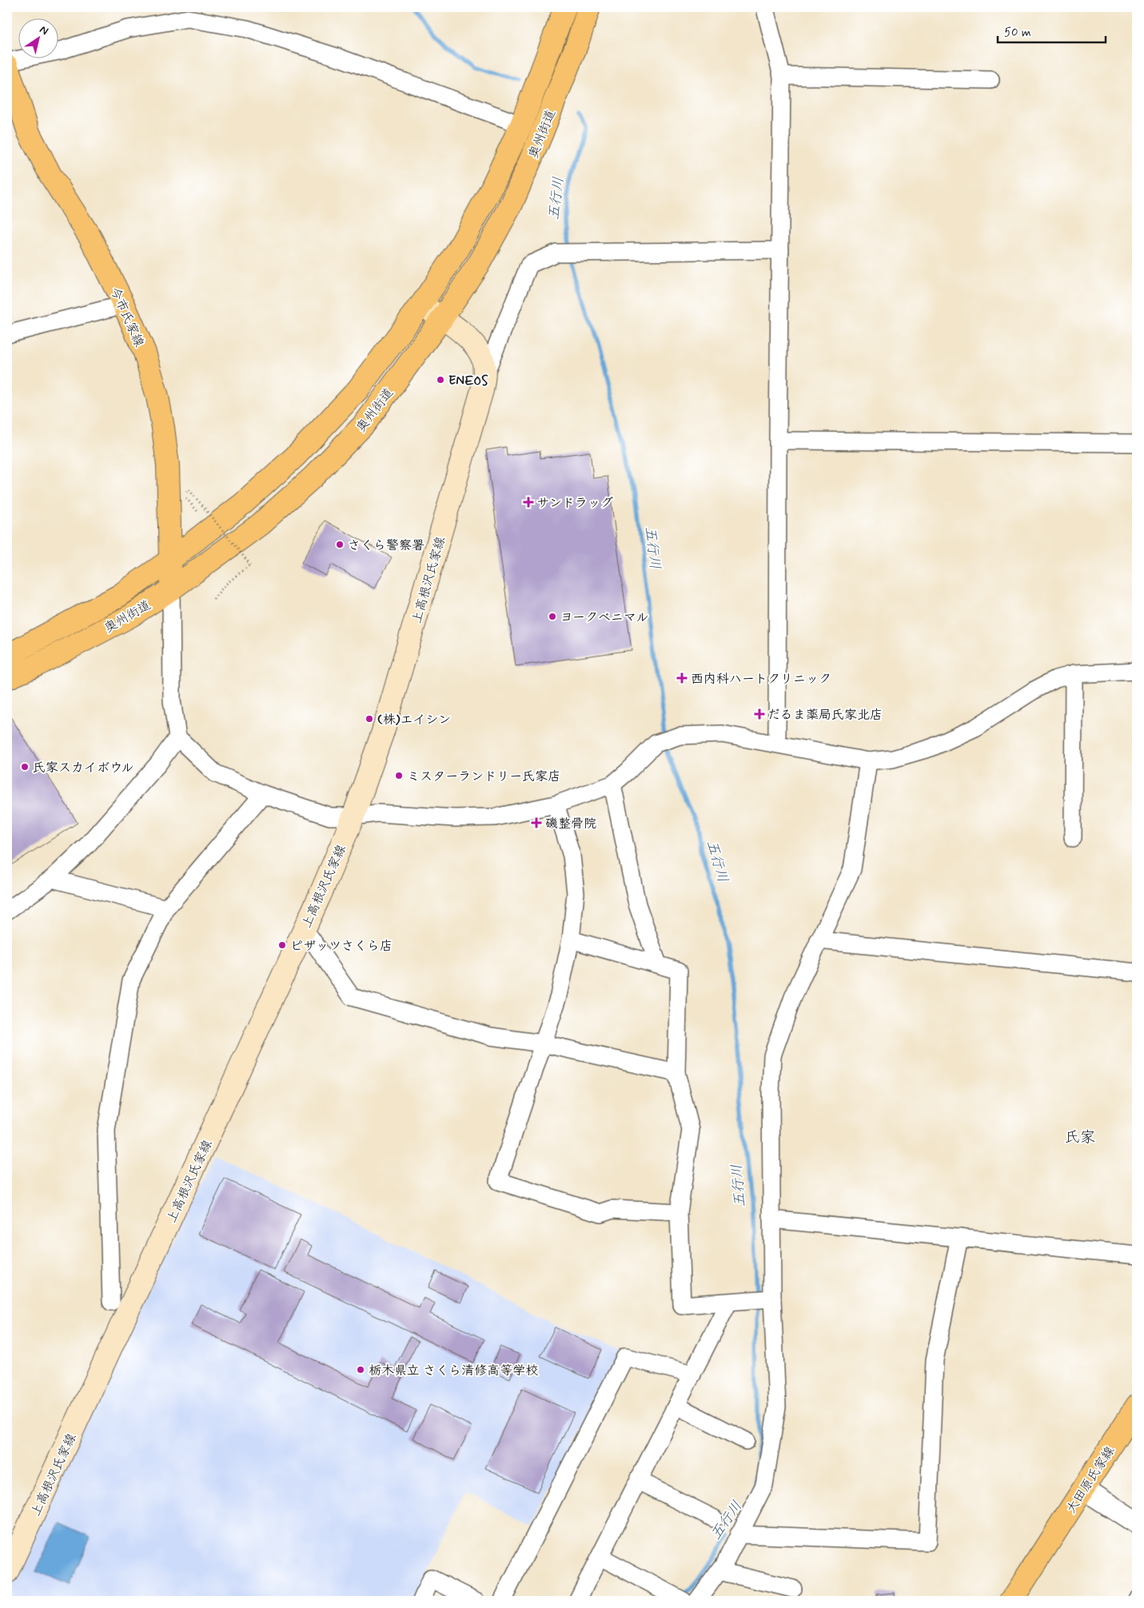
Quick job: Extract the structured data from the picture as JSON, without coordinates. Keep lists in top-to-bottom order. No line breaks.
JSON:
{"streets":{"main road":["奥州街道","今市氏家線","上高根沢氏家線","大田原氏家線"]},"crossings":[["奥州街道","今市氏家線"],["奥州街道","上高根沢氏家線"]],"districts":["氏家"],"water":["五行川"],"places":{"other":["ENEOS","さくら警察署","ヨークベニマル","(株)エイシン","氏家スカイボウル","ミスターランドリー氏家店","ピザッツさくら店","栃木県立 さくら清修高等学校"],"health":["サンドラッグ","西内科ハートクリニック","だるま薬局氏家北店","磯整骨院"]},"scale_bar":"50 m","north":"top right"}
